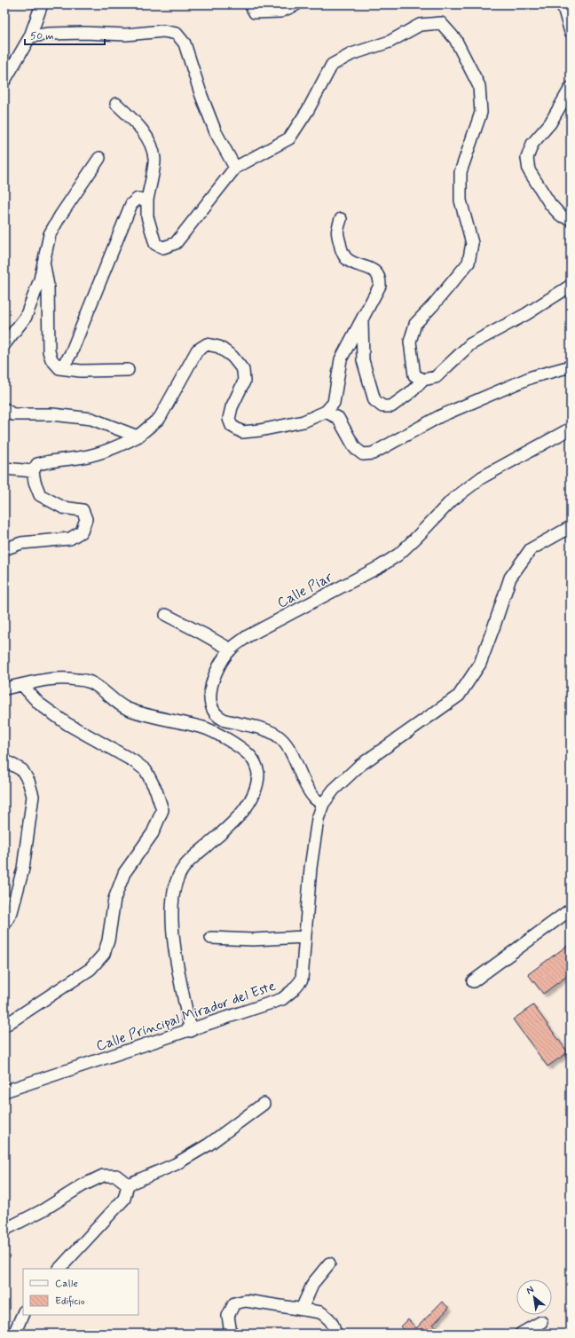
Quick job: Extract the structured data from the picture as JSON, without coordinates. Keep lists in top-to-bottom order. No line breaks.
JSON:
{"streets":{"street":["Calle Piar","Calle Principal Mirador del Este"]},"crossings":[["Calle Piar","Calle Principal Mirador del Este"]],"legend":["Calle","Edificio"],"scale_bar":"50 m","north":"top left"}
